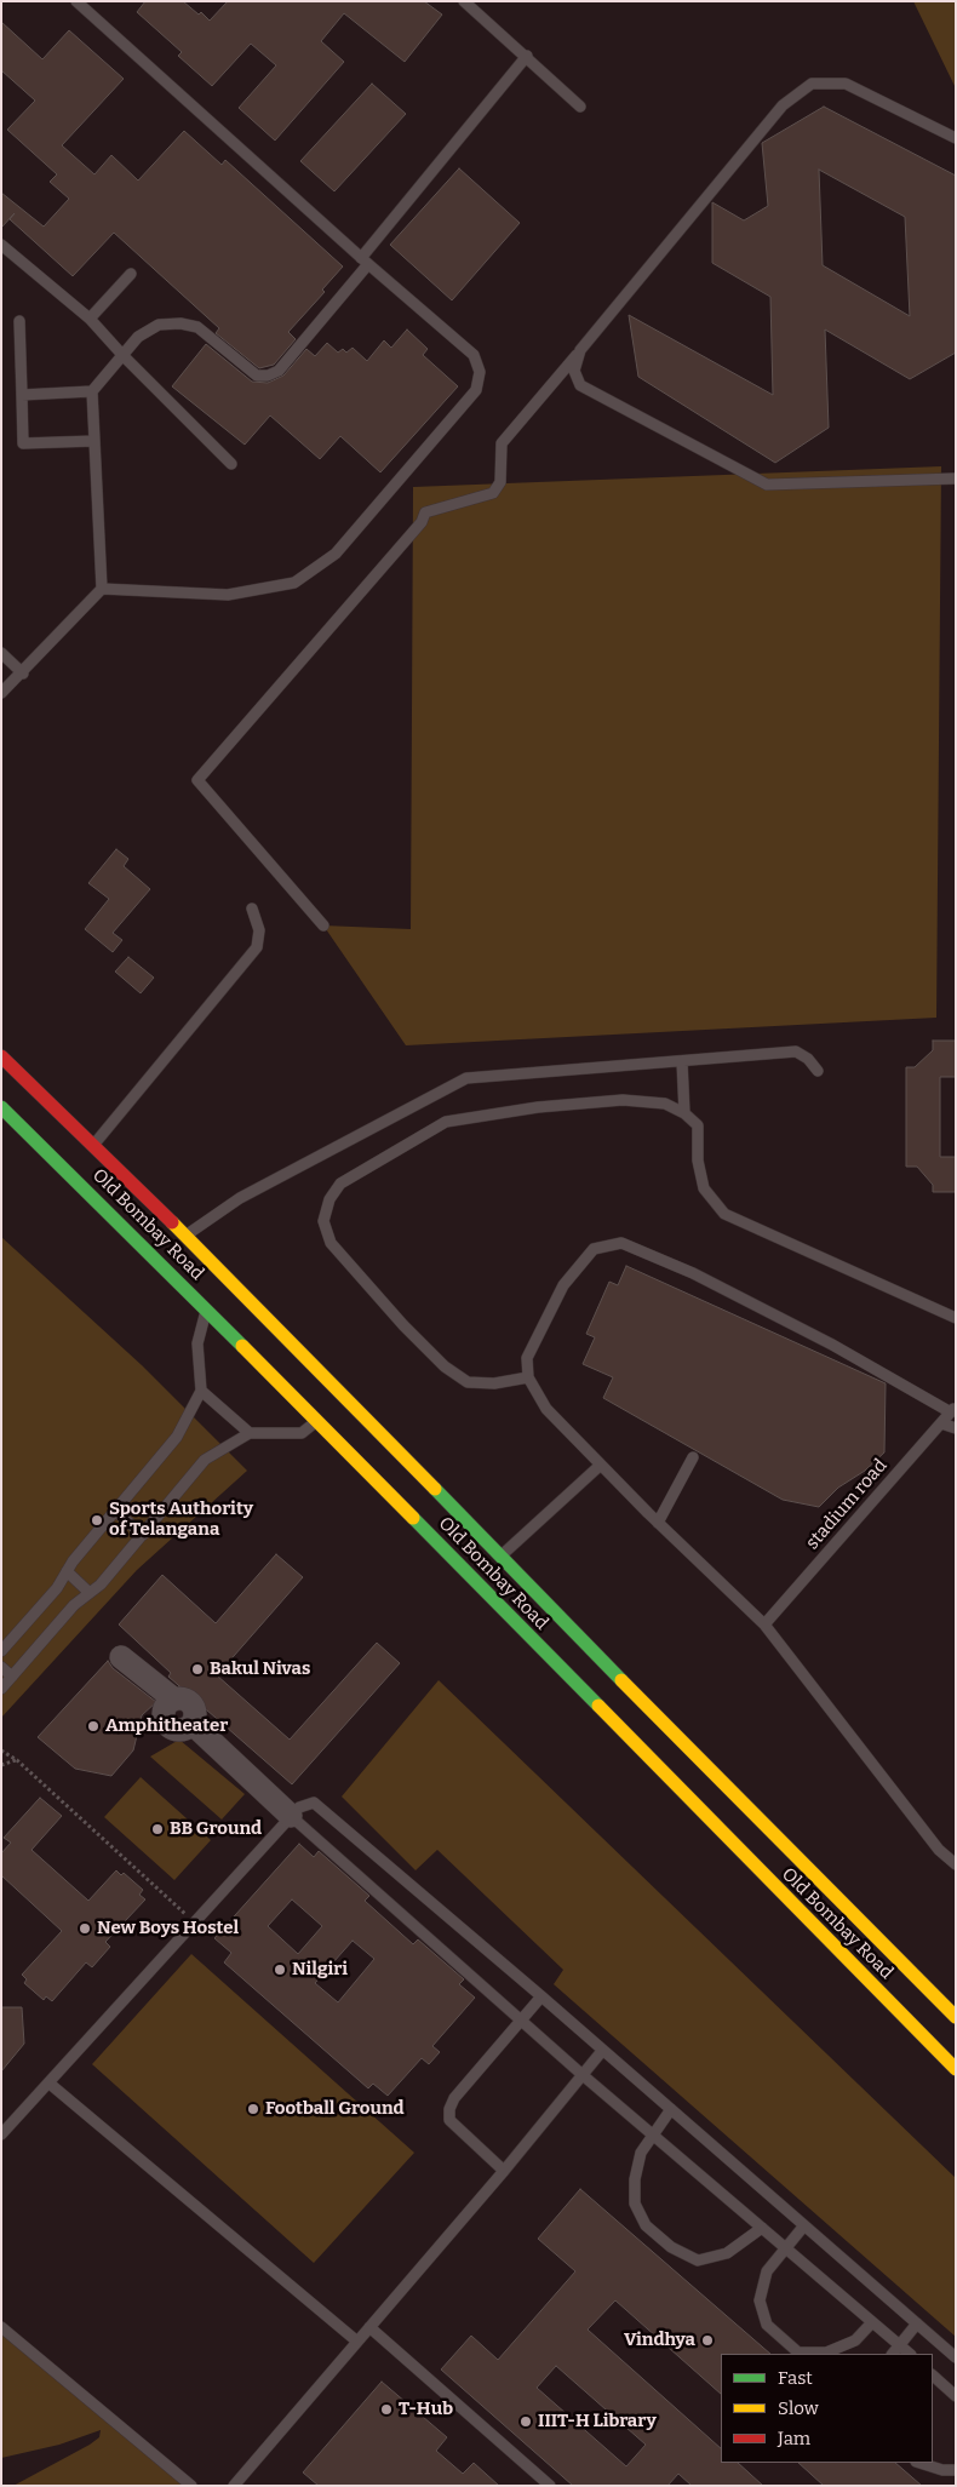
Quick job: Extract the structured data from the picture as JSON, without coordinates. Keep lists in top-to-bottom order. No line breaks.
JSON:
{"streets":{"main road":["Old Bombay Road"],"lane":["stadium road"]},"places":["Sports Authority of Telangana","Bakul Nivas","Amphitheater","BB Ground","New Boys Hostel","Nilgiri","Football Ground","Vindhya","T-Hub","IIIT-H Library"],"legend":["Fast","Slow","Jam"]}
